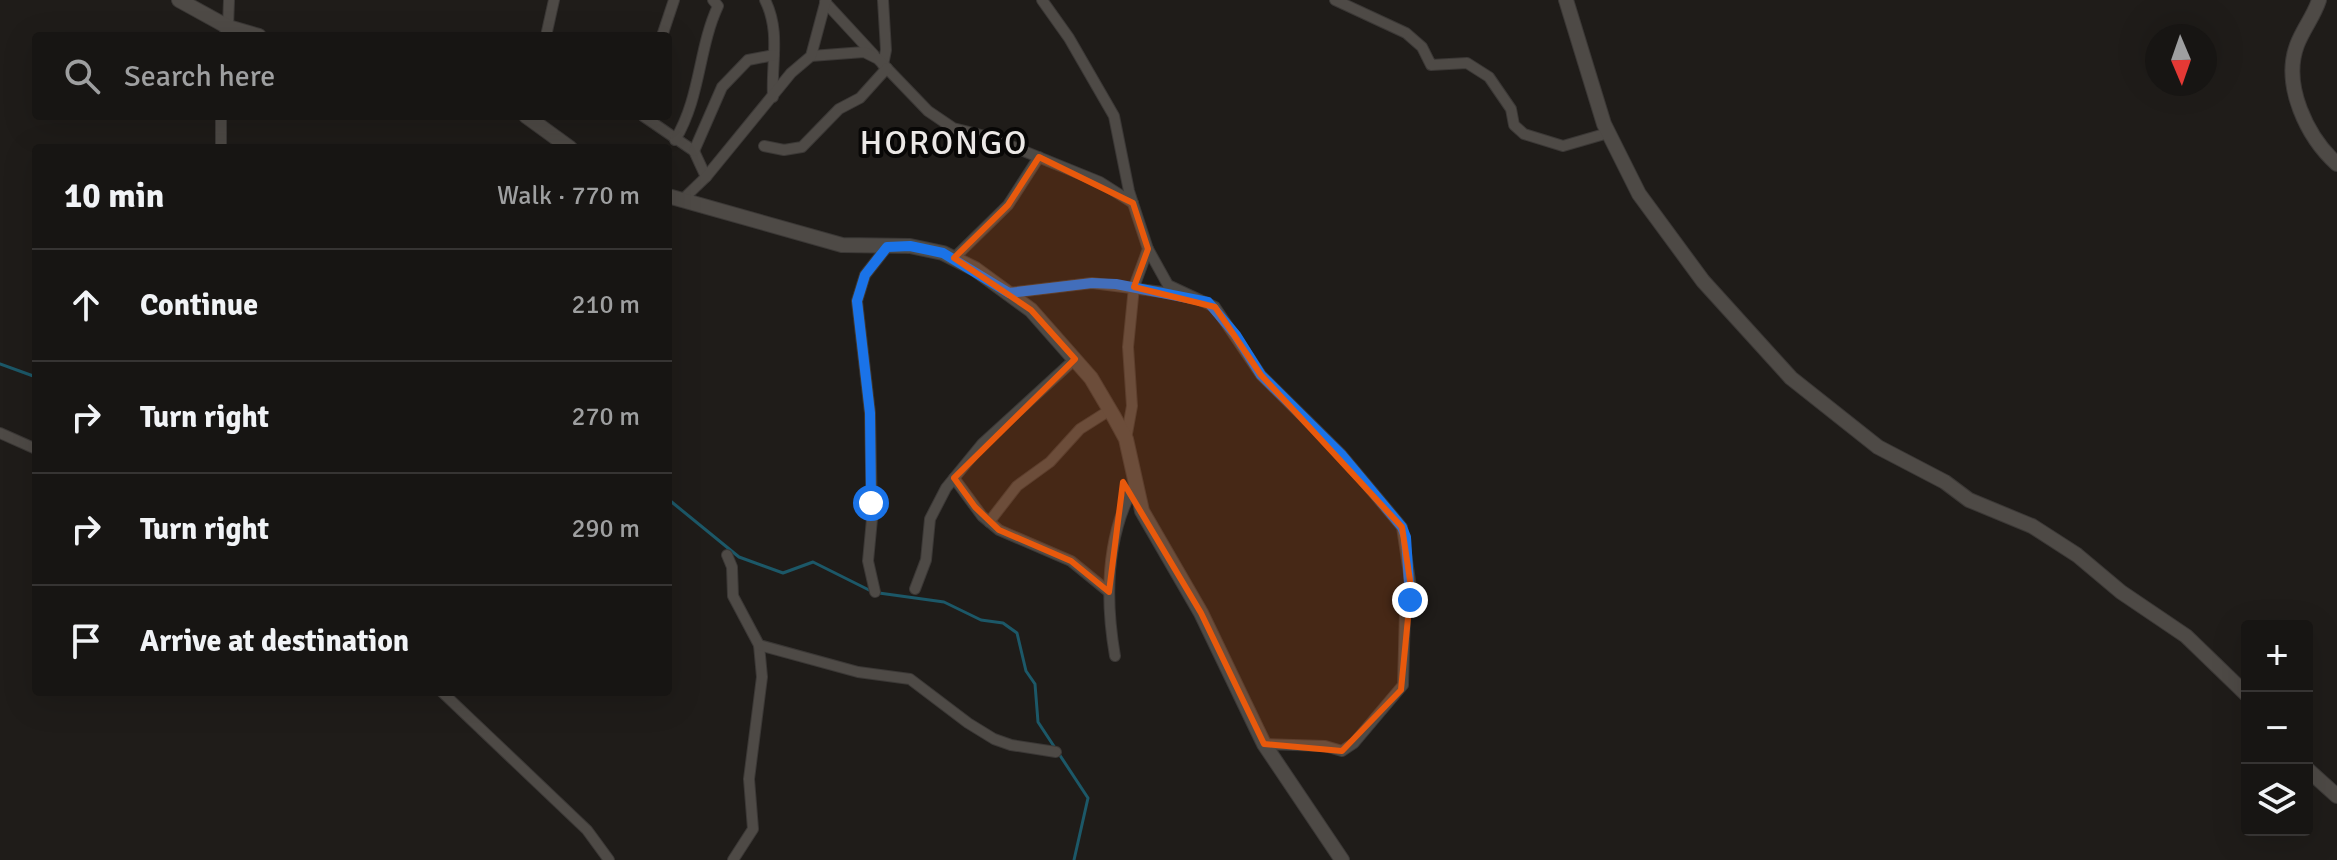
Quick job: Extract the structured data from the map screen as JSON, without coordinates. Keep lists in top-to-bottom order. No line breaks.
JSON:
{"districts":["HORONGO"],"north":"bottom","page":{"search":"Search here","heading":["10 min","Walk · 770 m"],"list":[["Continue","210 m"],["Turn right","270 m"],["Turn right","290 m"],"Arrive at destination"],"map_buttons":["+","−"]}}
